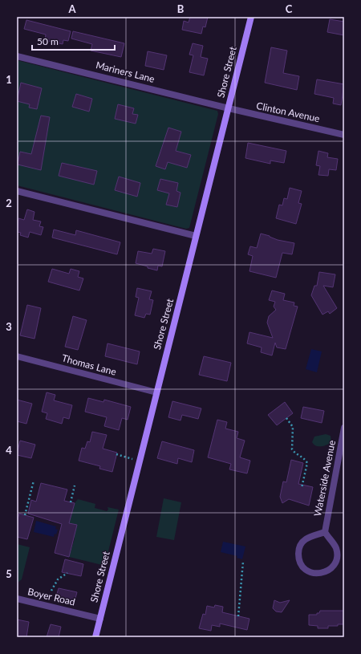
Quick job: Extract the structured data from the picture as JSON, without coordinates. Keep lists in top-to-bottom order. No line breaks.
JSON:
{"streets":{"main road":["Shore Street"],"street":["Mariners Lane","Clinton Avenue","Thomas Lane","Waterside Avenue","Boyer Road"]},"crossings":[["Mariners Lane","Shore Street"],["Mariners Lane","Clinton Avenue"],["Shore Street","Clinton Avenue"],["Shore Street","Thomas Lane"],["Shore Street","Boyer Road"]],"scale_bar":"50 m","grid":{"columns":["A","B","C"],"rows":["1","2","3","4","5"]}}
